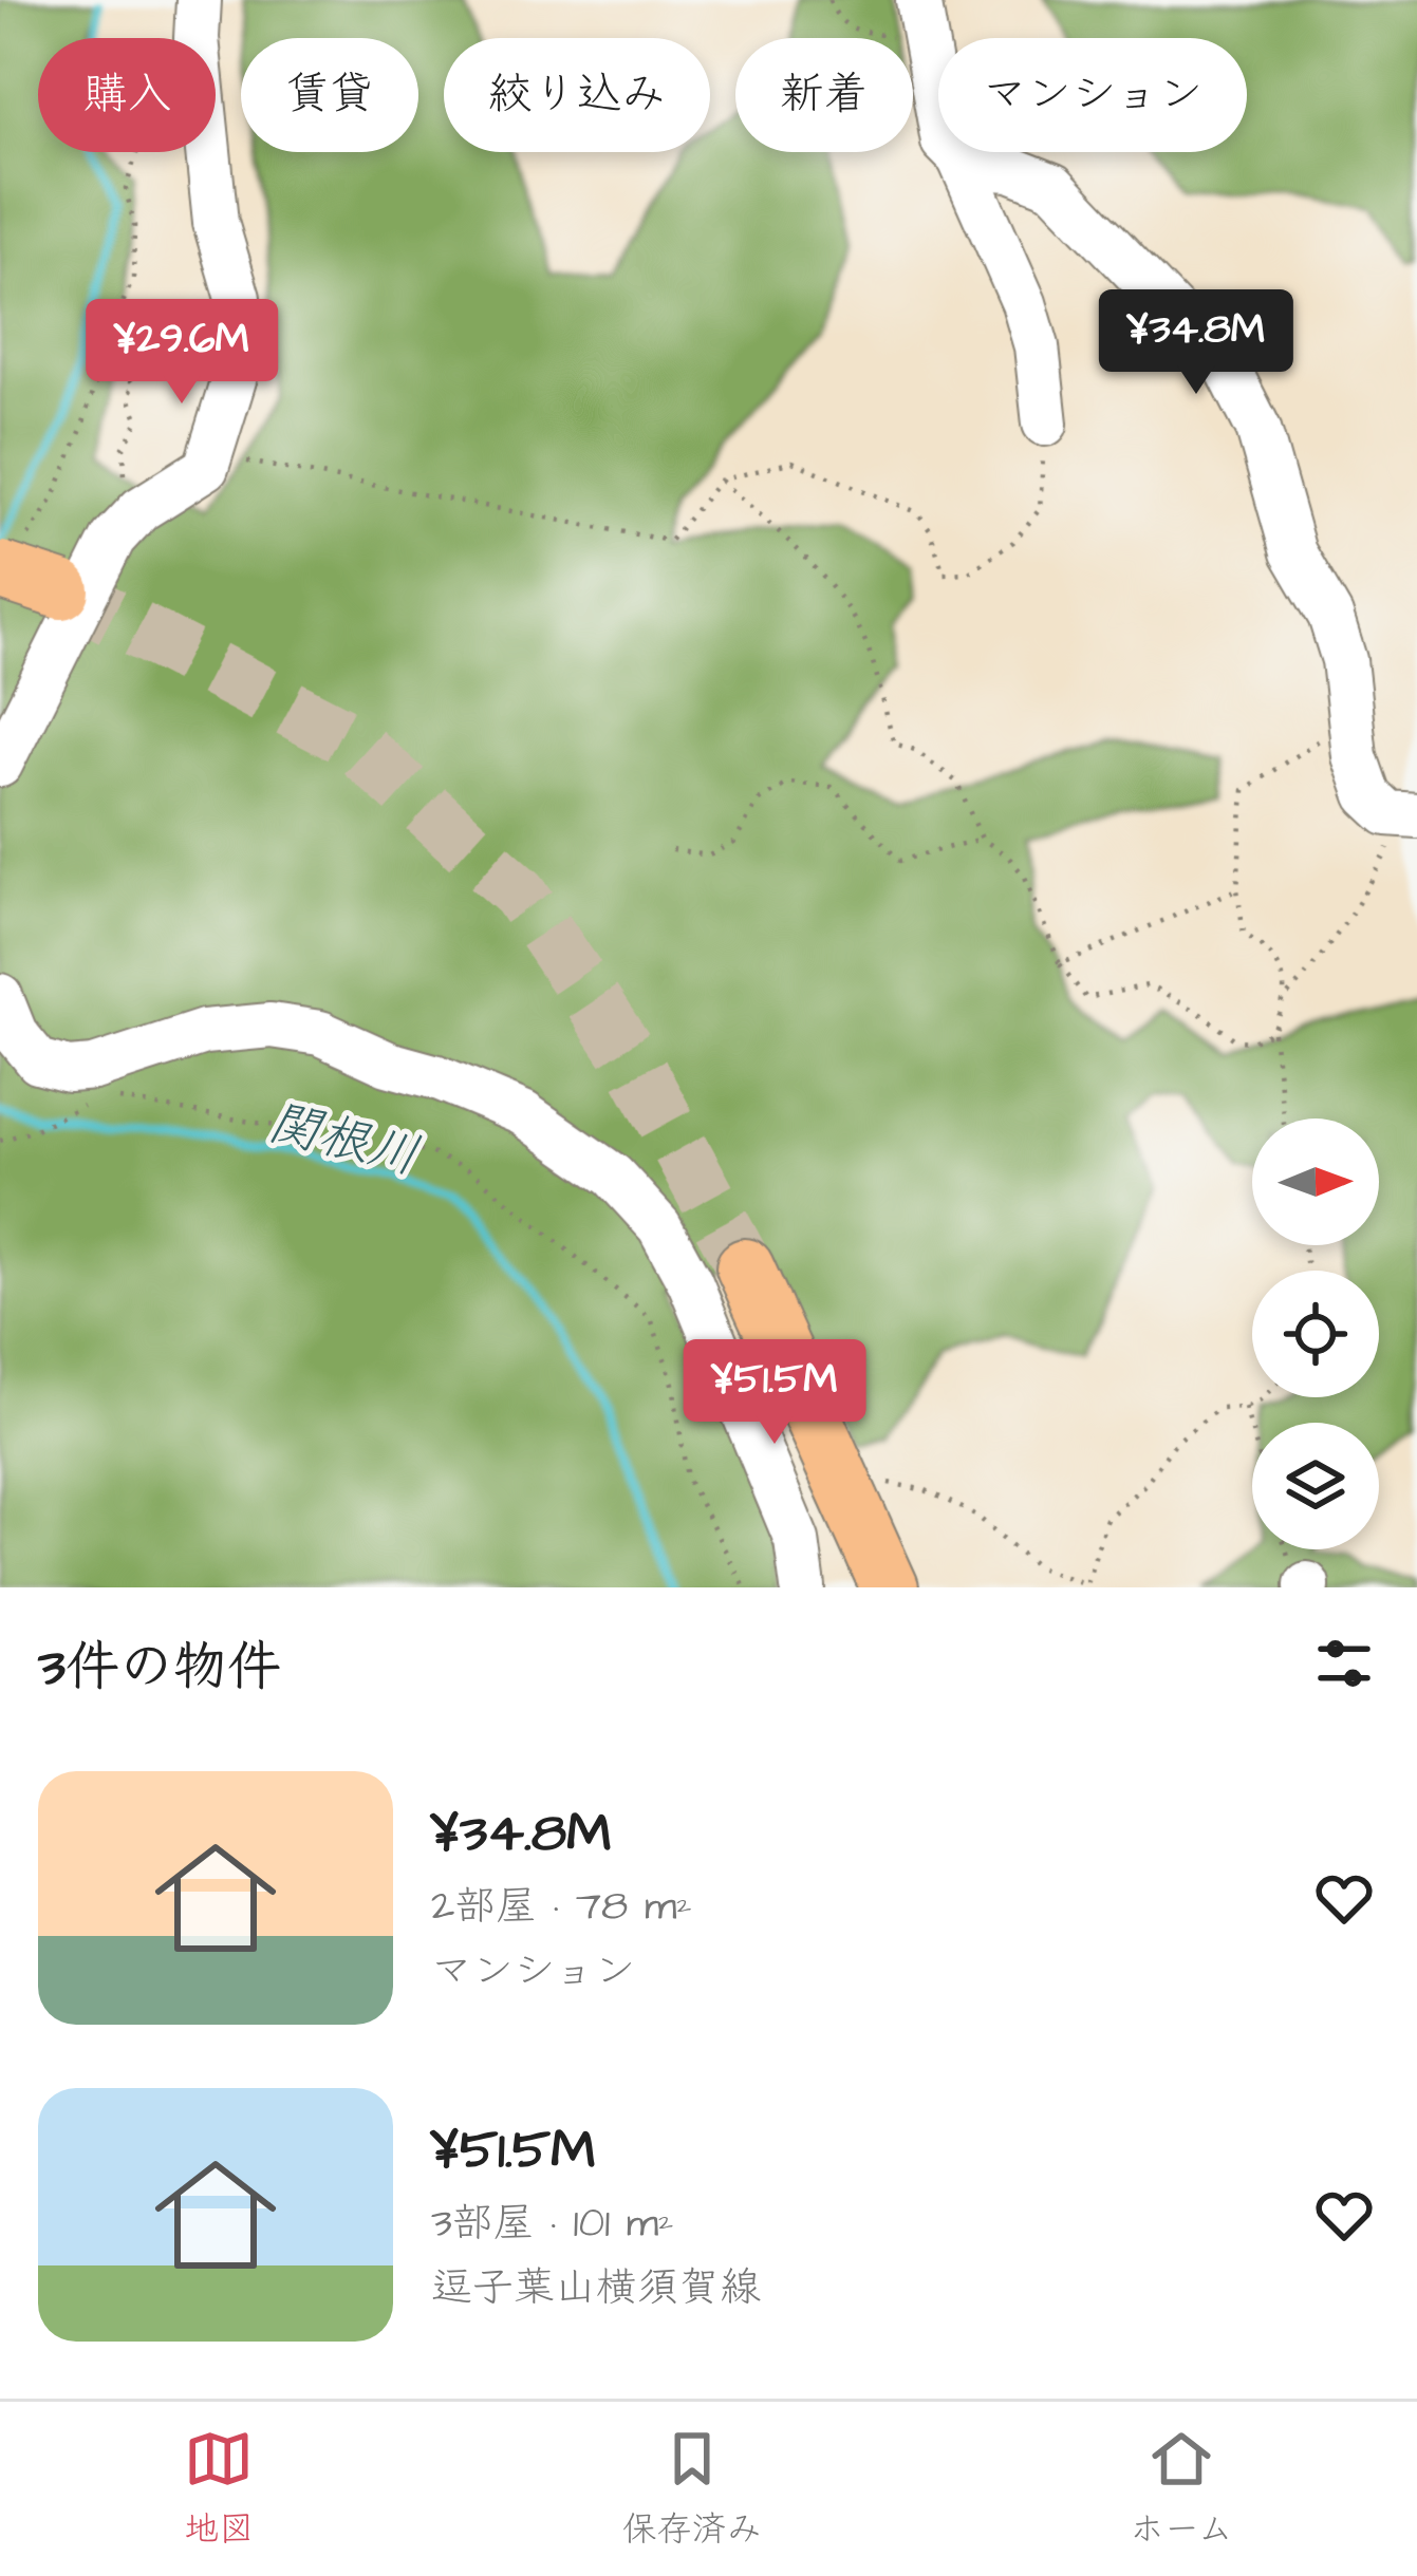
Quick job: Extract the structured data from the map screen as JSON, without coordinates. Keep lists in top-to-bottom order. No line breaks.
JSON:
{"water":["関根川"],"north":"right","page":{"chip":["購入","賃貸","絞り込み","新着","マンション"],"price":["¥34.8M","¥29.6M","¥51.5M"],"heading":"3件の物件","list":[{"name":"¥34.8M","note":"2部屋 · 78 m² · マンション"},{"name":"¥51.5M","note":"3部屋 · 101 m² · 逗子葉山横須賀線"}],"tabs":["地図","保存済み","ホーム"]}}
